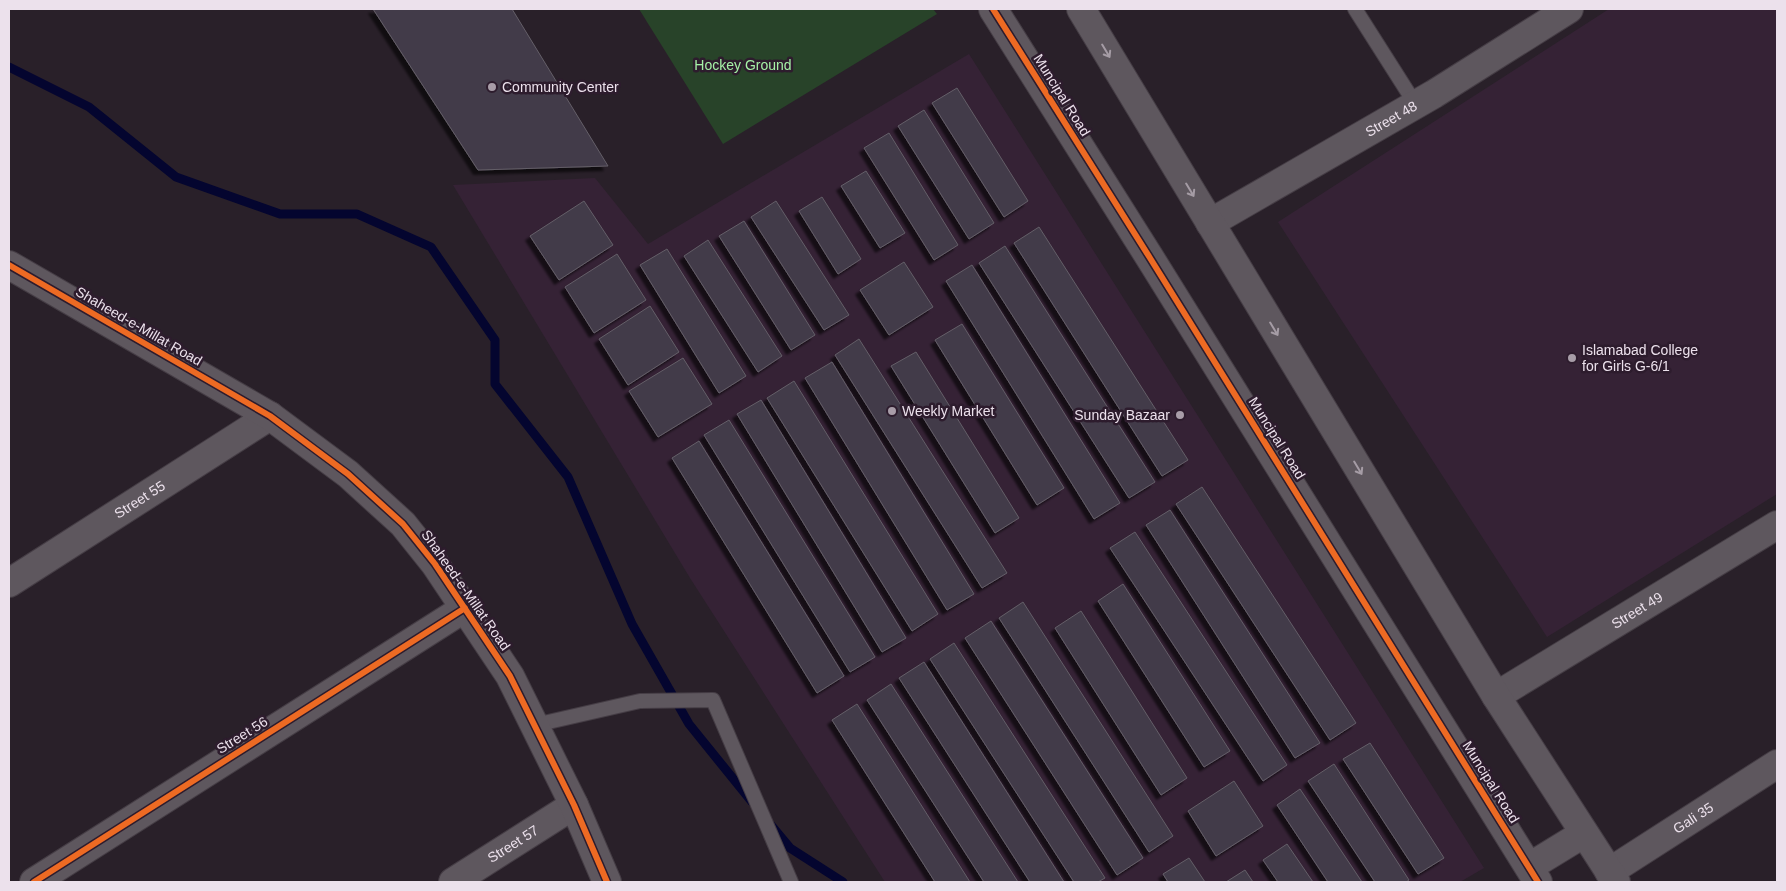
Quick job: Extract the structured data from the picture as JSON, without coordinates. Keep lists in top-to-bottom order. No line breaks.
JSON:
{"streets":{"street":["Muncipal Road","Street 48","Shaheed-e-Millat Road","Street 55","Street 49","Street 56","Gali 35","Street 57"]},"crossings":[["Shaheed-e-Millat Road","Street 55"],["Shaheed-e-Millat Road","Street 56"],["Shaheed-e-Millat Road","Street 57"]],"parks":["Hockey Ground"],"places":["Community Center","Islamabad College for Girls G-6/1","Weekly Market","Sunday Bazaar"]}
